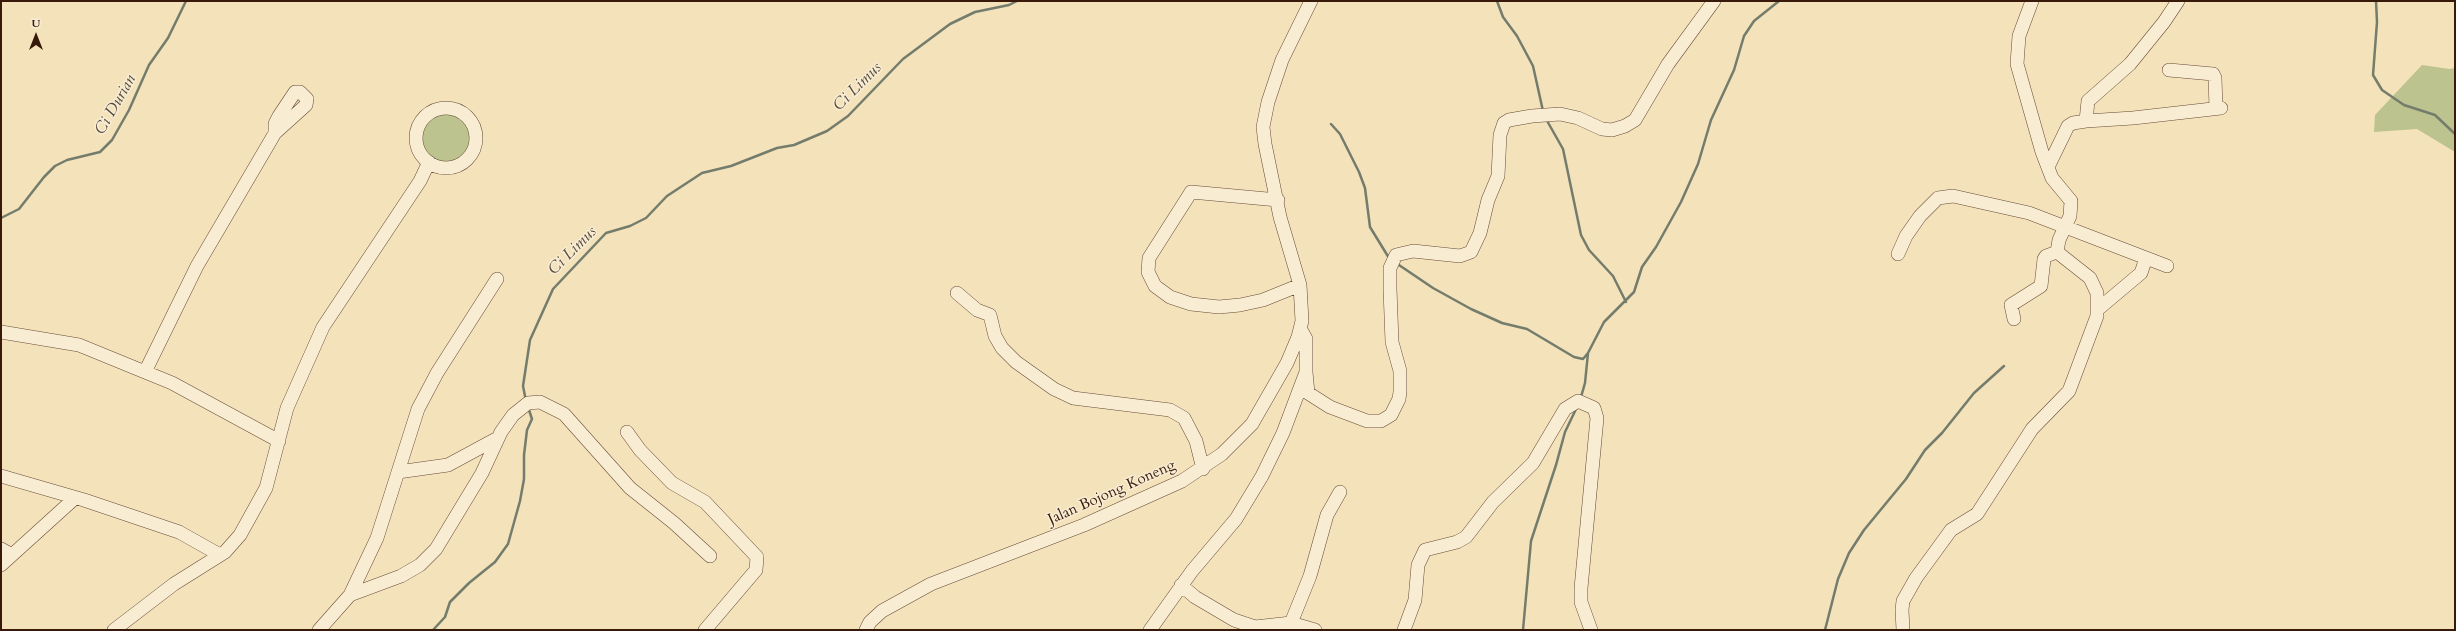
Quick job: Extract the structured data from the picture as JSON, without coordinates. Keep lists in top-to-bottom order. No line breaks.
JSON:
{"streets":{"street":["Jalan Bojong Koneng"]},"water":["Ci Limus","Ci Durian"],"north":"top"}
